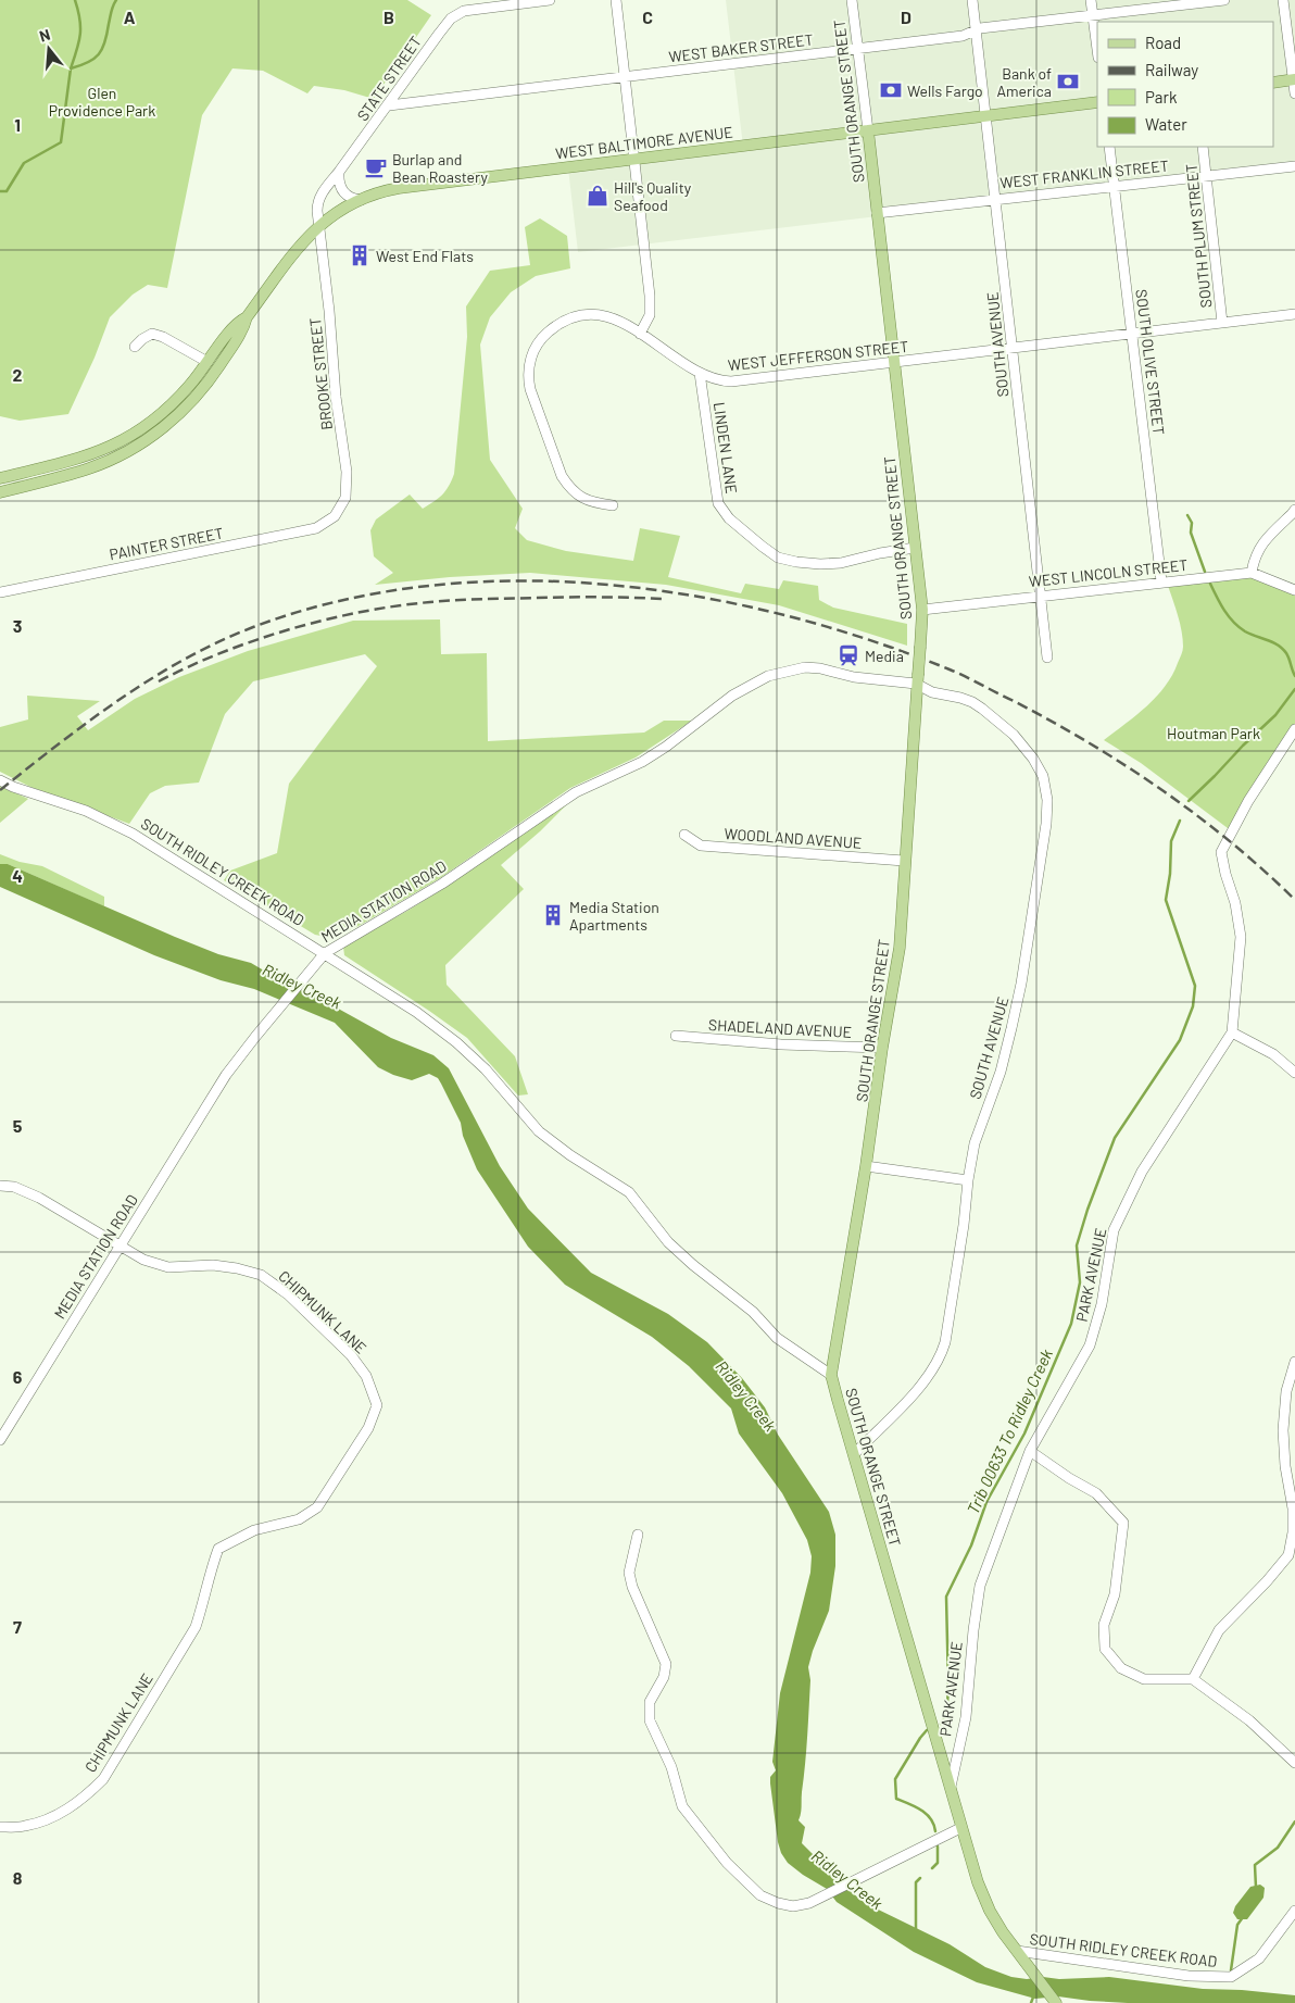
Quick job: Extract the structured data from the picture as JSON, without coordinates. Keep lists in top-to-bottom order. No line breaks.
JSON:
{"streets":{"main road":["SOUTH ORANGE STREET","WEST BALTIMORE AVENUE"],"street":["WEST BAKER STREET","STATE STREET","WEST FRANKLIN STREET","SOUTH PLUM STREET","SOUTH AVENUE","WEST JEFFERSON STREET","SOUTH OLIVE STREET","BROOKE STREET","LINDEN LANE","PAINTER STREET","WEST LINCOLN STREET","WOODLAND AVENUE","SOUTH RIDLEY CREEK ROAD","MEDIA STATION ROAD","SHADELAND AVENUE","PARK AVENUE","CHIPMUNK LANE"]},"crossings":[["WEST BAKER STREET","STATE STREET"],["WEST BAKER STREET","SOUTH ORANGE STREET"],["WEST BAKER STREET","SOUTH AVENUE"],["STATE STREET","WEST BALTIMORE AVENUE"],["STATE STREET","BROOKE STREET"],["SOUTH ORANGE STREET","WEST BALTIMORE AVENUE"],["SOUTH ORANGE STREET","WEST FRANKLIN STREET"],["SOUTH ORANGE STREET","SOUTH AVENUE"],["SOUTH ORANGE STREET","WEST JEFFERSON STREET"],["SOUTH ORANGE STREET","LINDEN LANE"],["SOUTH ORANGE STREET","WEST LINCOLN STREET"],["SOUTH ORANGE STREET","WOODLAND AVENUE"],["SOUTH ORANGE STREET","SOUTH RIDLEY CREEK ROAD"],["SOUTH ORANGE STREET","MEDIA STATION ROAD"],["SOUTH ORANGE STREET","SHADELAND AVENUE"],["SOUTH ORANGE STREET","PARK AVENUE"],["WEST BALTIMORE AVENUE","SOUTH AVENUE"],["WEST BALTIMORE AVENUE","BROOKE STREET"],["WEST FRANKLIN STREET","SOUTH PLUM STREET"],["WEST FRANKLIN STREET","SOUTH AVENUE"],["WEST FRANKLIN STREET","SOUTH OLIVE STREET"],["SOUTH PLUM STREET","WEST JEFFERSON STREET"],["SOUTH AVENUE","WEST JEFFERSON STREET"],["SOUTH AVENUE","WEST LINCOLN STREET"],["SOUTH AVENUE","MEDIA STATION ROAD"],["WEST JEFFERSON STREET","SOUTH OLIVE STREET"],["WEST JEFFERSON STREET","LINDEN LANE"],["SOUTH OLIVE STREET","WEST LINCOLN STREET"],["BROOKE STREET","PAINTER STREET"],["SOUTH RIDLEY CREEK ROAD","MEDIA STATION ROAD"],["MEDIA STATION ROAD","CHIPMUNK LANE"]],"water":["Ridley Creek","Trib 00633 To Ridley Creek"],"parks":["Glen Providence Park","Houtman Park"],"places":{"bank":["Bank of America","Wells Fargo"],"cafe":["Burlap and Bean Roastery"],"shop":["Hill's Quality Seafood"],"building":["West End Flats","Media Station Apartments"],"station":["Media"]},"legend":["Road","Railway","Park","Water"],"north":"top","grid":{"columns":["A","B","C","D"],"rows":["1","2","3","4","5","6","7","8"]}}
